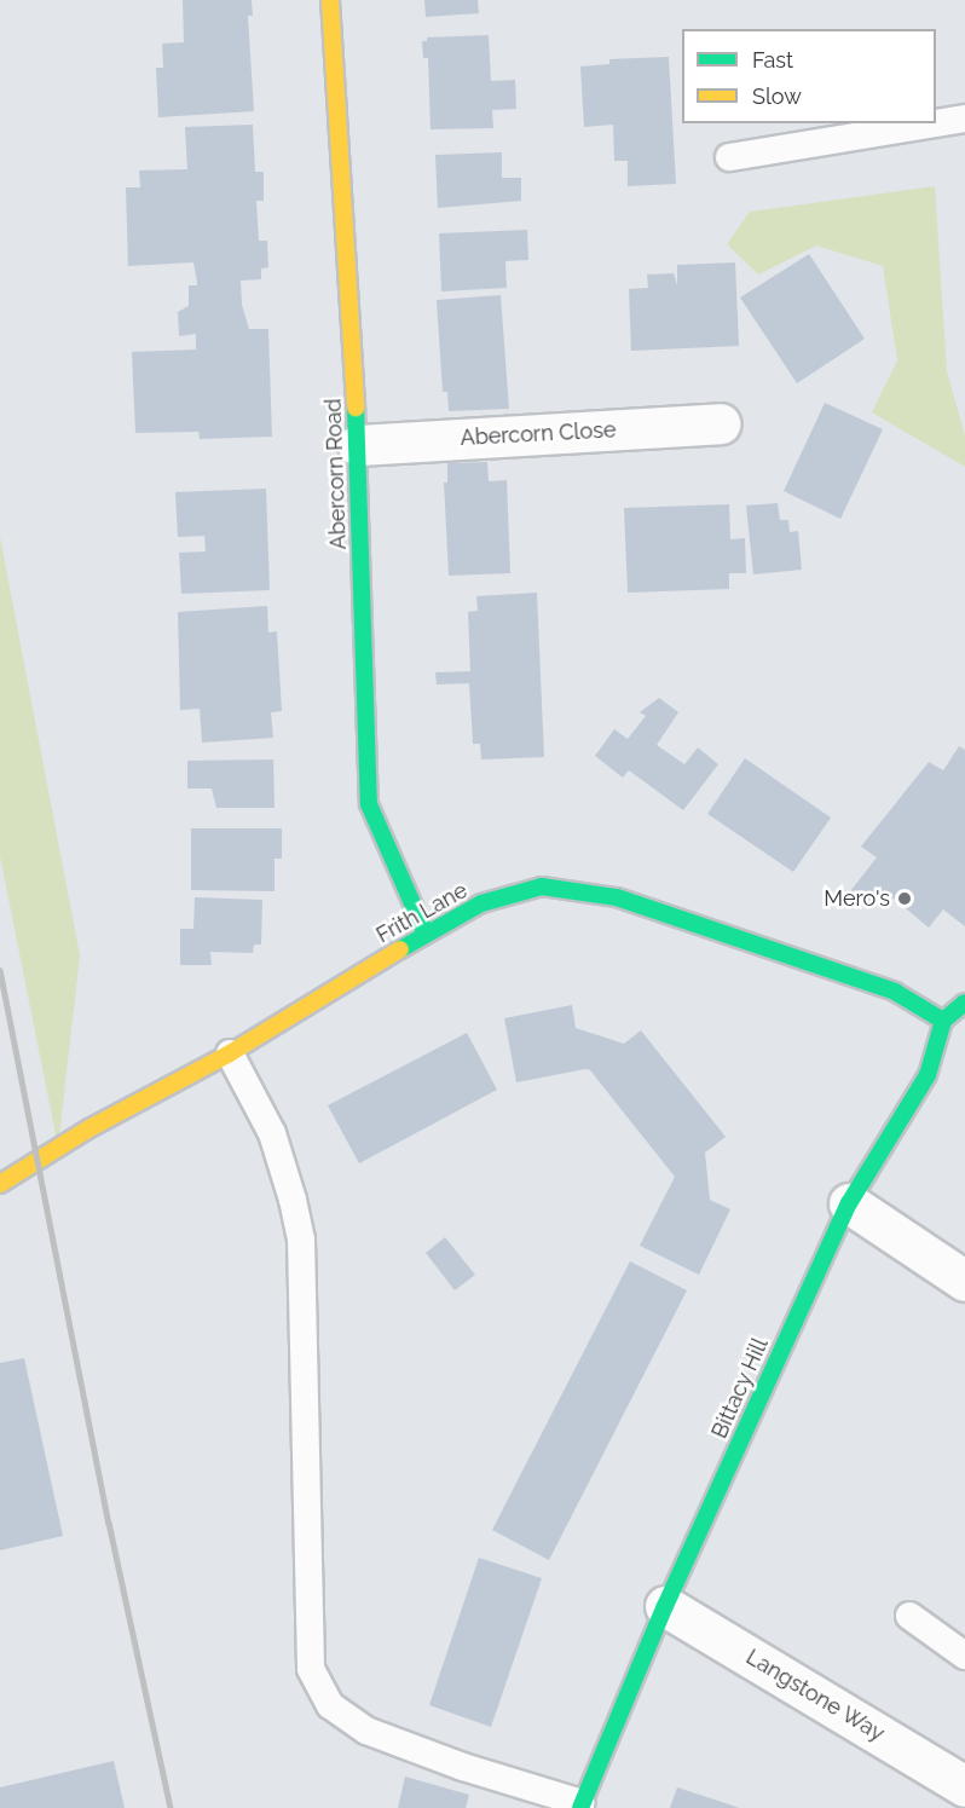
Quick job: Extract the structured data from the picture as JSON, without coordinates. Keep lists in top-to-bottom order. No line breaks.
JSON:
{"streets":{"street":["Abercorn Close","Abercorn Road","Frith Lane","Bittacy Hill","Langstone Way"]},"crossings":[["Abercorn Close","Abercorn Road"],["Abercorn Road","Frith Lane"],["Frith Lane","Bittacy Hill"],["Bittacy Hill","Langstone Way"]],"places":["Mero's"],"legend":["Fast","Slow"]}
